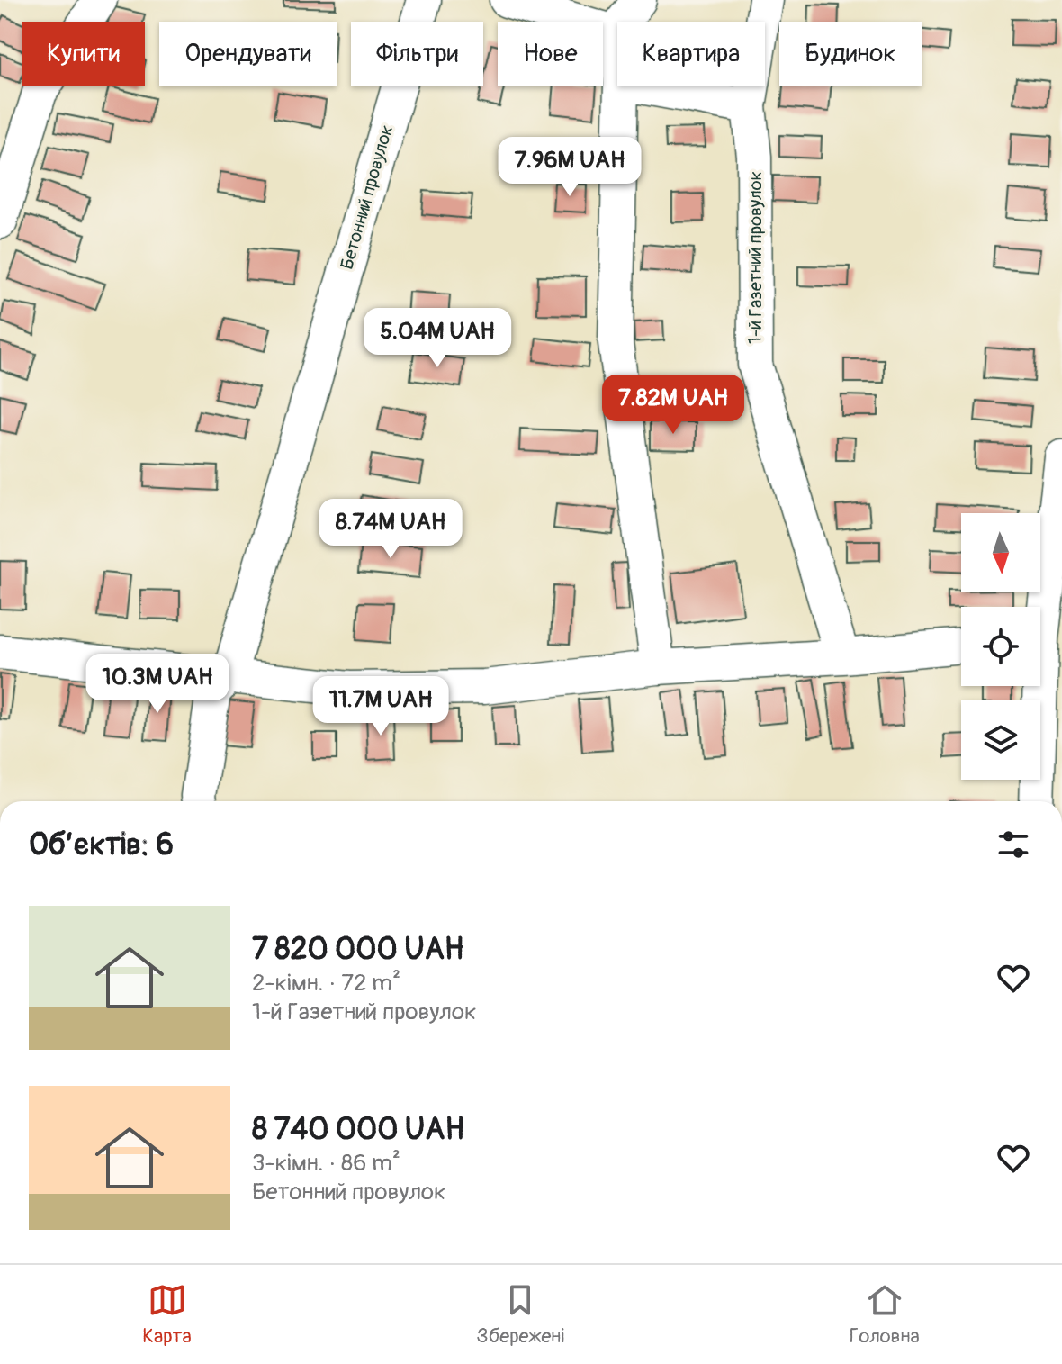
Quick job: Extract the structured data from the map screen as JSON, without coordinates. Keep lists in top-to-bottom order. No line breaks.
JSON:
{"streets":{"street":["Бетонний провулок","1-й Газетний провулок"]},"north":"bottom","page":{"chip":["Купити","Орендувати","Фільтри","Нове","Квартира","Будинок"],"price":["7.96M UAH","5.04M UAH","7.82M UAH","8.74M UAH","10.3M UAH","11.7M UAH"],"heading":"Об’єктів: 6","list":[{"name":"7 820 000 UAH","note":"2-кімн. · 72 m² · 1-й Газетний провулок"},{"name":"8 740 000 UAH","note":"3-кімн. · 86 m² · Бетонний провулок"}],"tabs":["Карта","Збережені","Головна"]}}
